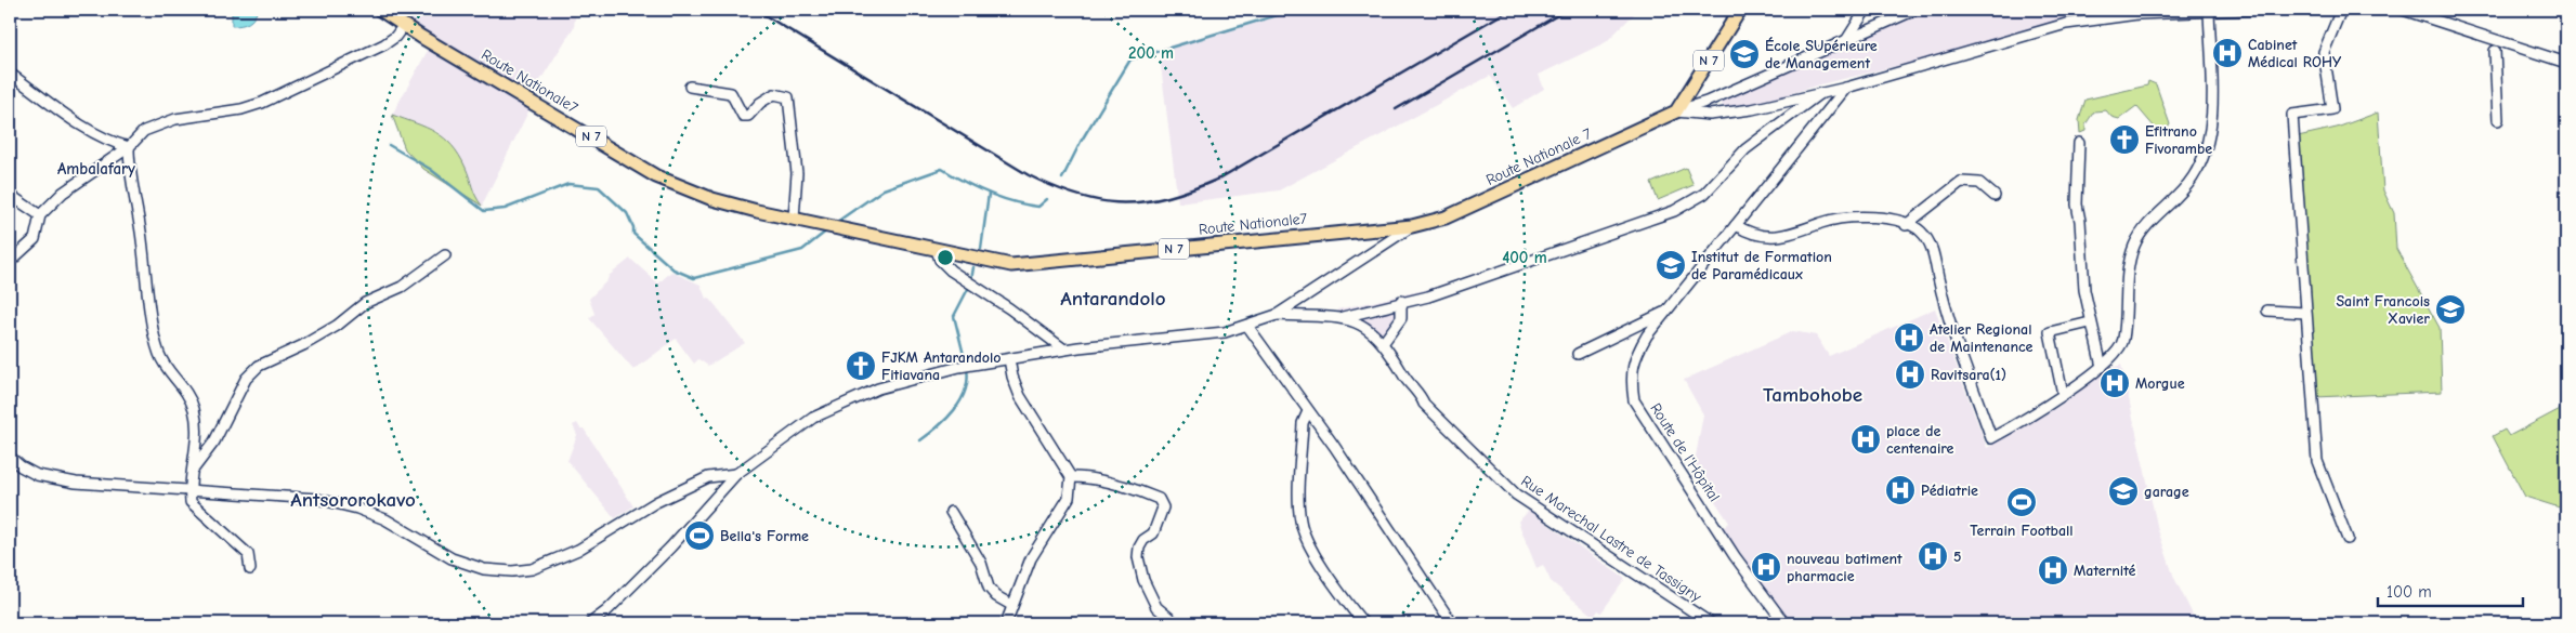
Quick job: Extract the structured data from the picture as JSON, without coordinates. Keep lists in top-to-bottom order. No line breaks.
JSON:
{"streets":{"main road":["N 7","Route Nationale7","Route Nationale 7"],"street":["Route de l'Hôpital","Rue Marechal Lastre de Tassigny"]},"crossings":[["N 7","Route Nationale 7"],["Route Nationale7","Route Nationale 7"]],"districts":["Ambalafary","Antarandolo","Tambohobe","Antsororokavo"],"places":{"hospital":["Cabinet Médical ROHY","Atelier Regional de Maintenance","Ravitsara(1)","Morgue","place de centenaire","Pédiatrie","5","nouveau batiment pharmacie","Maternité"],"school or university":["École SUpérieure de Management","Institut de Formation de Paramédicaux","Saint Francois Xavier","garage"],"church":["Efitrano Fivorambe","FJKM Antarandolo Fitiavana"],"sports":["Terrain Football","Bella's Forme"]},"scale_bar":"100 m","rings":["200 m","400 m"]}
